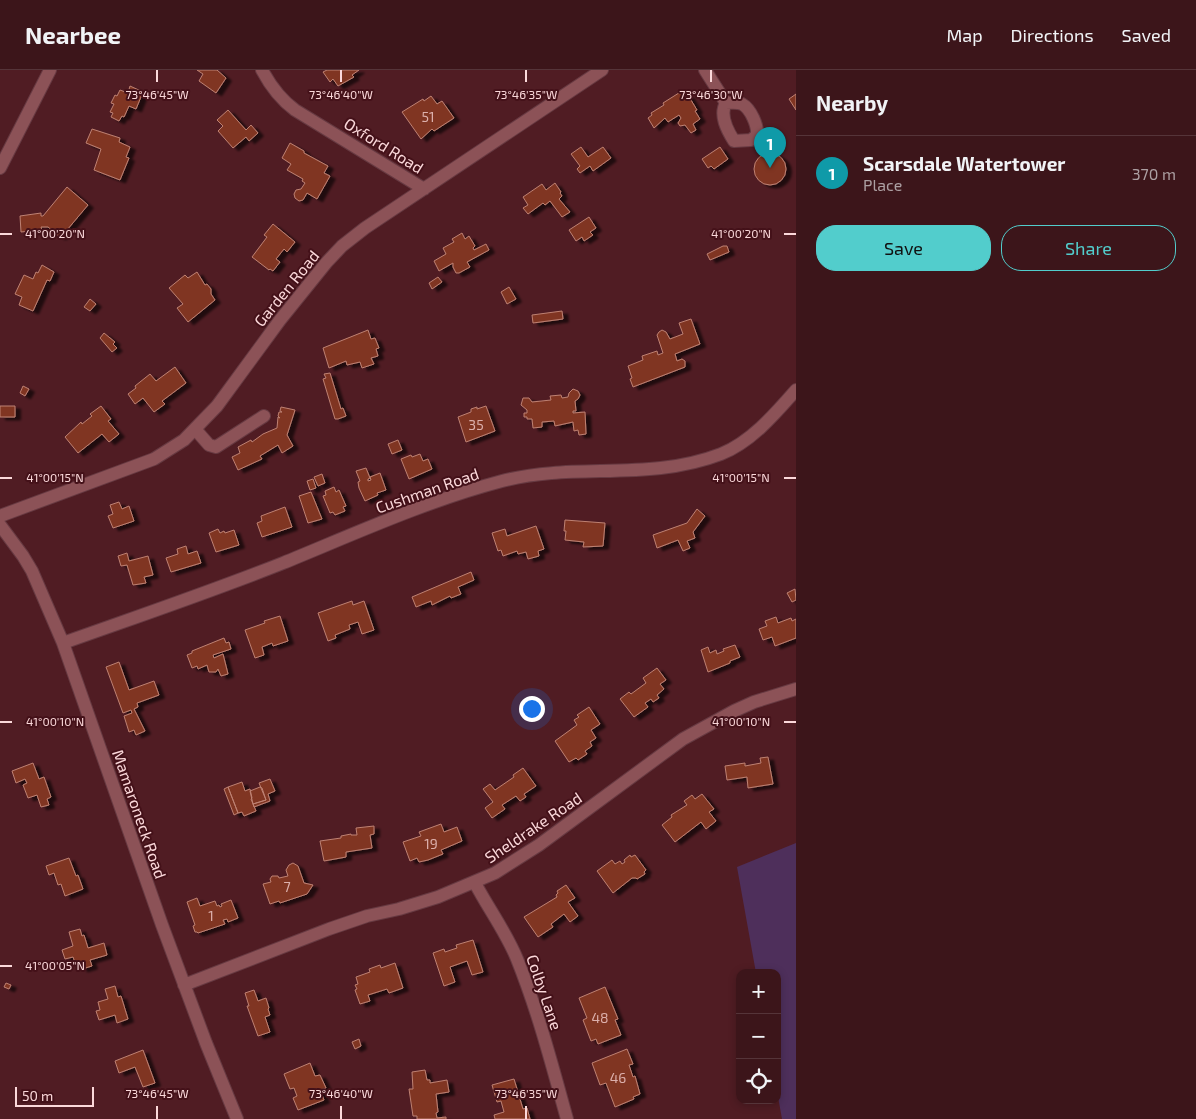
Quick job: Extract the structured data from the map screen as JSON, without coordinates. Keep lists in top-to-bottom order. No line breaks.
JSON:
{"streets":{"street":["Oxford Road","Garden Road","Cushman Road","Mamaroneck Road","Sheldrake Road","Colby Lane"]},"crossings":[["Oxford Road","Garden Road"],["Cushman Road","Mamaroneck Road"],["Mamaroneck Road","Sheldrake Road"],["Sheldrake Road","Colby Lane"]],"house_numbers":["51","35","19","7","1","48","46"],"scale_bar":"50 m","page":{"header":"Nearbee","nav":["Map","Directions","Saved"],"heading":"Nearby","pins":"1","list":[{"mark":"1","name":"Scarsdale Watertower","note":"Place","value":"370 m"}],"buttons":["Save","Share"],"map_buttons":["+","−"],"scale":"50 m"},"coordinates":["73°46'45\"W","73°46'40\"W","73°46'35\"W","73°46'30\"W","41°00'20\"N","41°00'15\"N","41°00'10\"N","41°00'05\"N"]}
